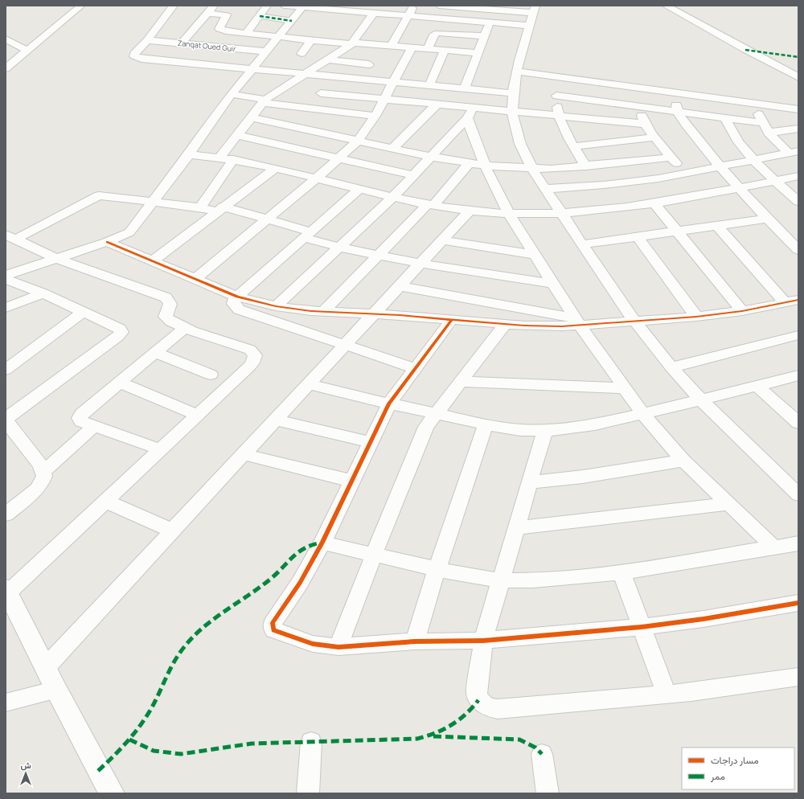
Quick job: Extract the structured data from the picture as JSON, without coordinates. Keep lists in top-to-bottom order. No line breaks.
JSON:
{"streets":{"street":["Zanqat Oued Guir"]},"legend":["مسار دراجات","ممر"],"north":"top"}
